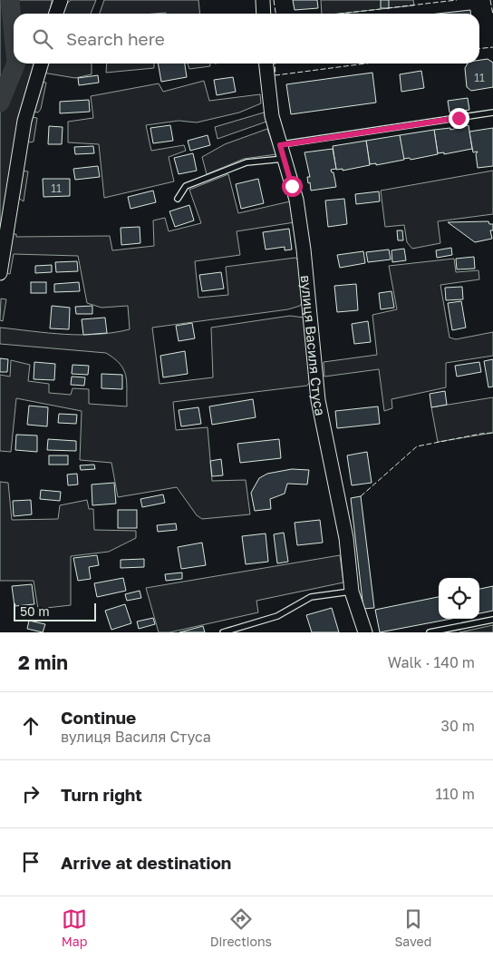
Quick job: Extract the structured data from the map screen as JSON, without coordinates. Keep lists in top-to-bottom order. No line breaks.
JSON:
{"streets":{"street":["вулиця Василя Стуса"]},"house_numbers":["11","11"],"scale_bar":"50 m","page":{"search":"Search here","scale":"50 m","heading":["2 min","Walk · 140 m"],"list":[["Continue","вулиця Василя Стуса","30 m"],["Turn right","110 m"],"Arrive at destination"],"nav":["Map","Directions","Saved"]}}
